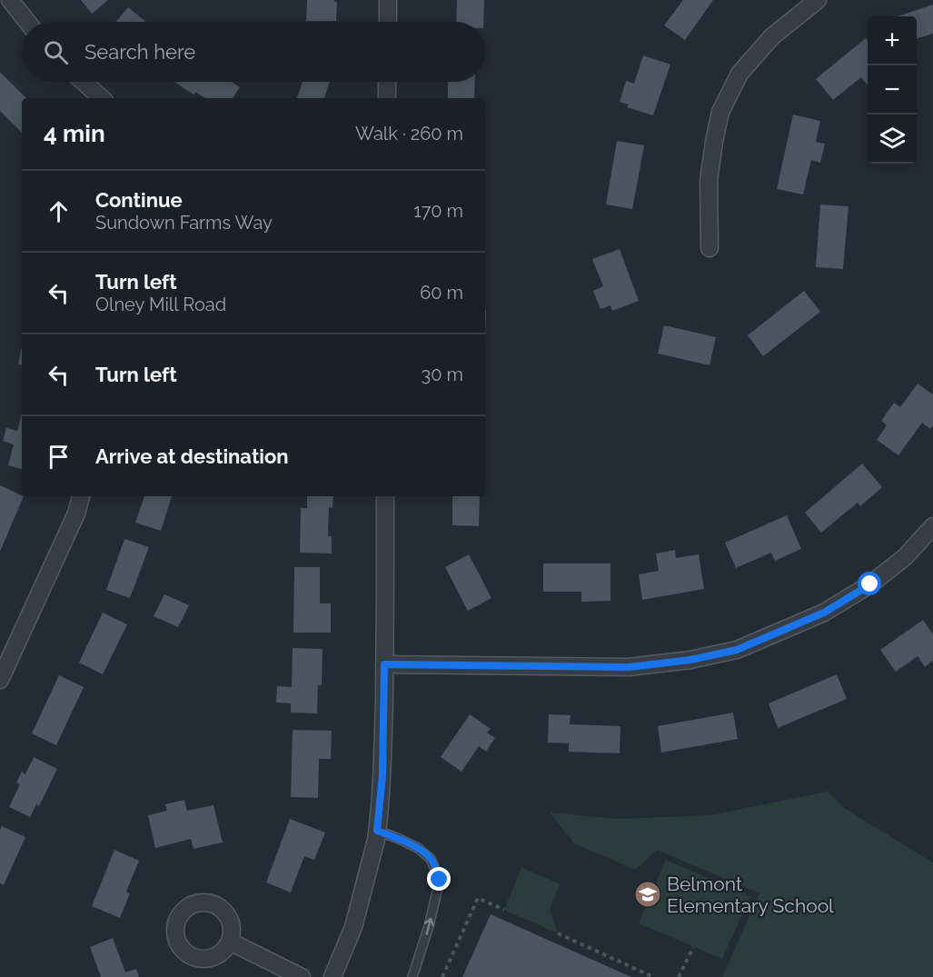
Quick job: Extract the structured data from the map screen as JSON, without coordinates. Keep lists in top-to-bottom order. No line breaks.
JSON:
{"places":{"school or university":["Belmont Elementary School"]},"page":{"map_buttons":["+","−"],"search":"Search here","heading":["4 min","Walk · 260 m"],"list":[["Continue","Sundown Farms Way","170 m"],["Turn left","Olney Mill Road","60 m"],["Turn left","30 m"],"Arrive at destination"]}}
